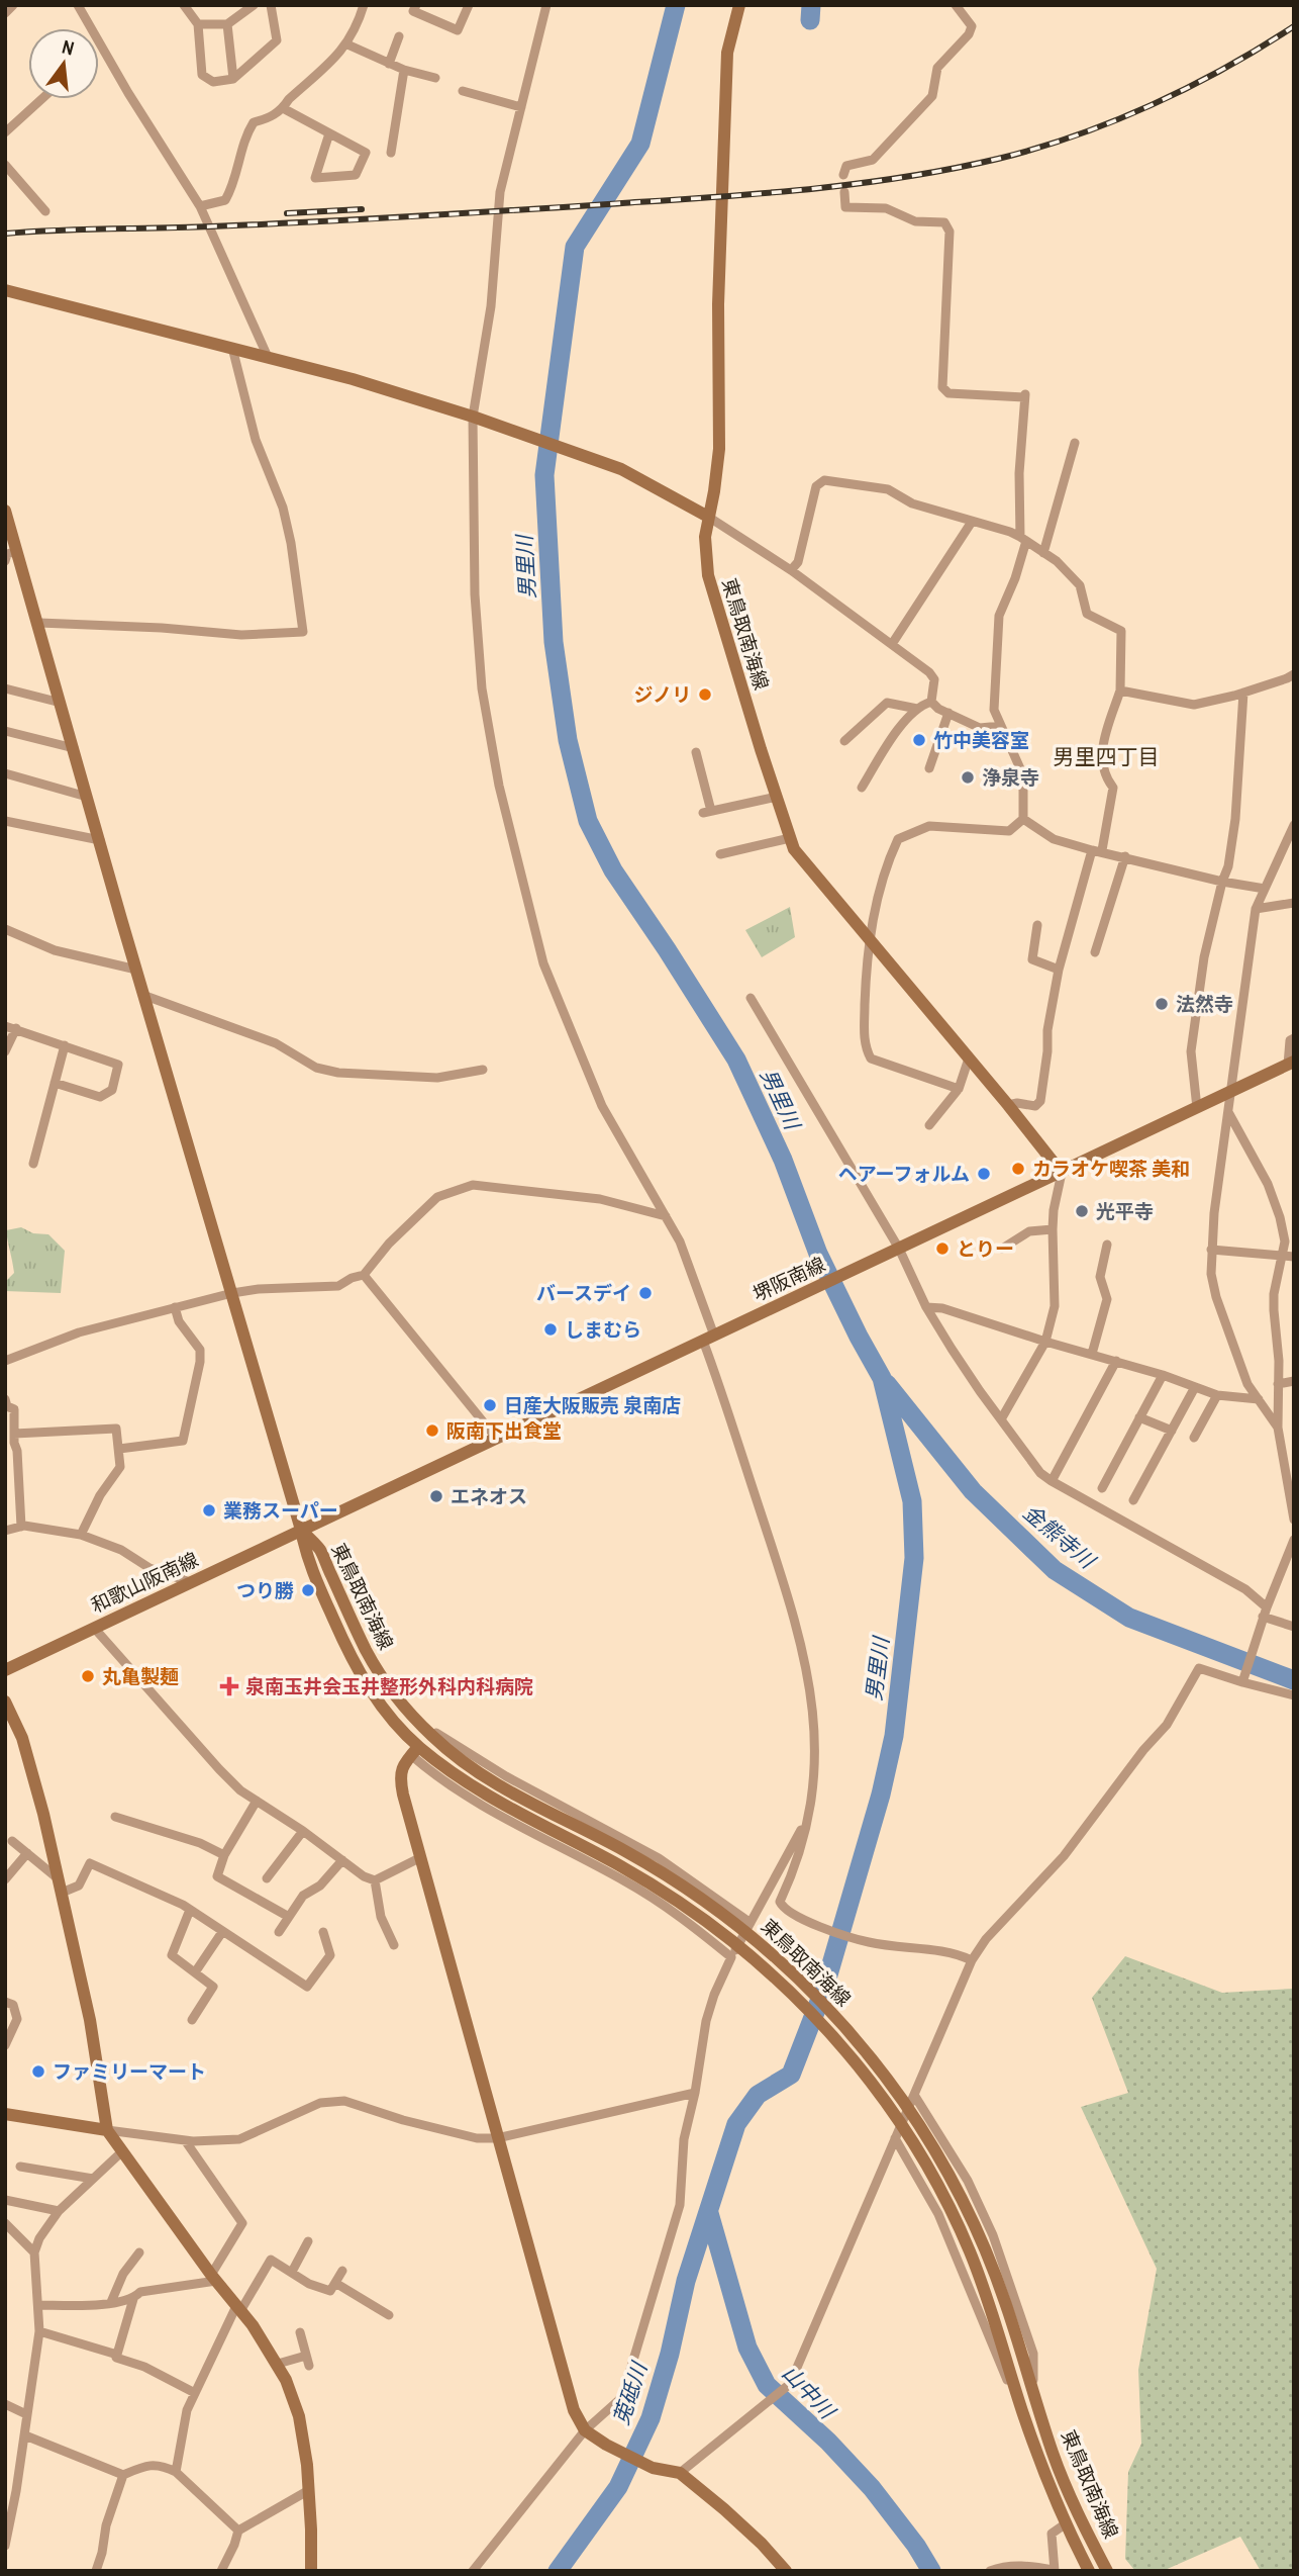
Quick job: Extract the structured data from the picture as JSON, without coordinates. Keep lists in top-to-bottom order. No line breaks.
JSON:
{"streets":{"main road":["東鳥取南海線","堺阪南線","和歌山阪南線"]},"crossings":[["東鳥取南海線","堺阪南線"],["東鳥取南海線","和歌山阪南線"],["堺阪南線","和歌山阪南線"]],"districts":["男里四丁目"],"water":["男里川","金熊寺川","山中川","莵砥川"],"places":{"other":["ジノリ","竹中美容室","浄泉寺","法然寺","カラオケ喫茶 美和","ヘアーフォルム","光平寺","とりー","バースデイ","しまむら","日産大阪販売 泉南店","阪南下出食堂","エネオス","業務スーパー","つり勝","丸亀製麺","ファミリーマート"],"health":["泉南玉井会玉井整形外科内科病院"]},"north":"top"}
